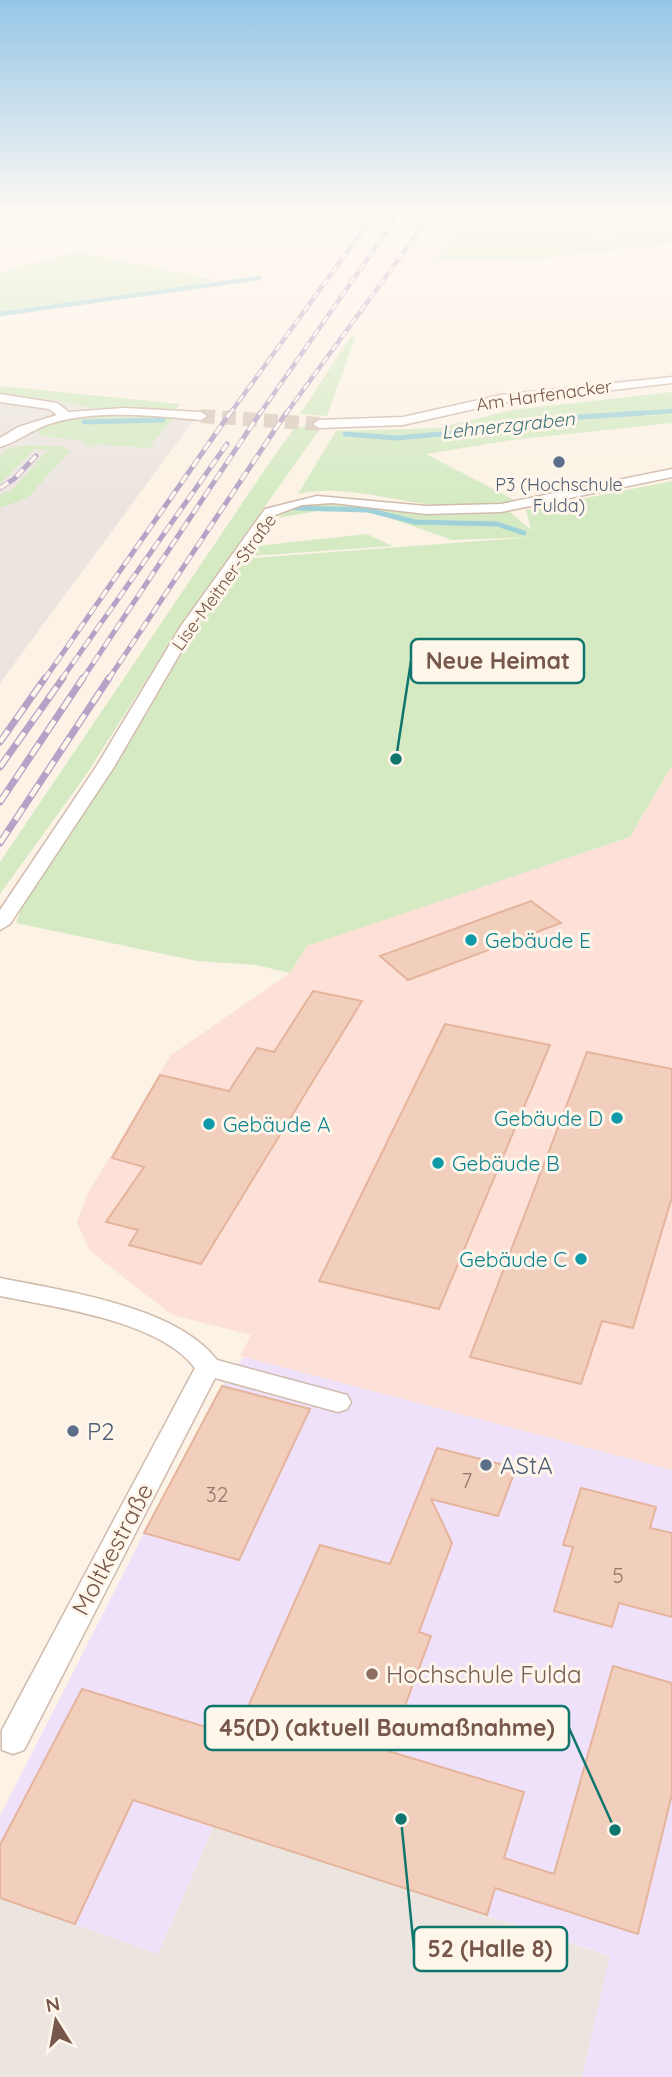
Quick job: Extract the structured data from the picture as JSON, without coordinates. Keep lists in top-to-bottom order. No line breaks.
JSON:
{"streets":{"street":["Am Harfenacker","Lise-Meitner-Straße","Moltkestraße"]},"water":["Lehnerzgraben"],"places":["P3 (Hochschule Fulda)","Neue Heimat","Gebäude E","Gebäude D","Gebäude A","Gebäude B","Gebäude C","P2","AStA","Hochschule Fulda","52 (Halle 8)","45(D) (aktuell Baumaßnahme)"],"house_numbers":["7","32","5"],"north":"top"}
